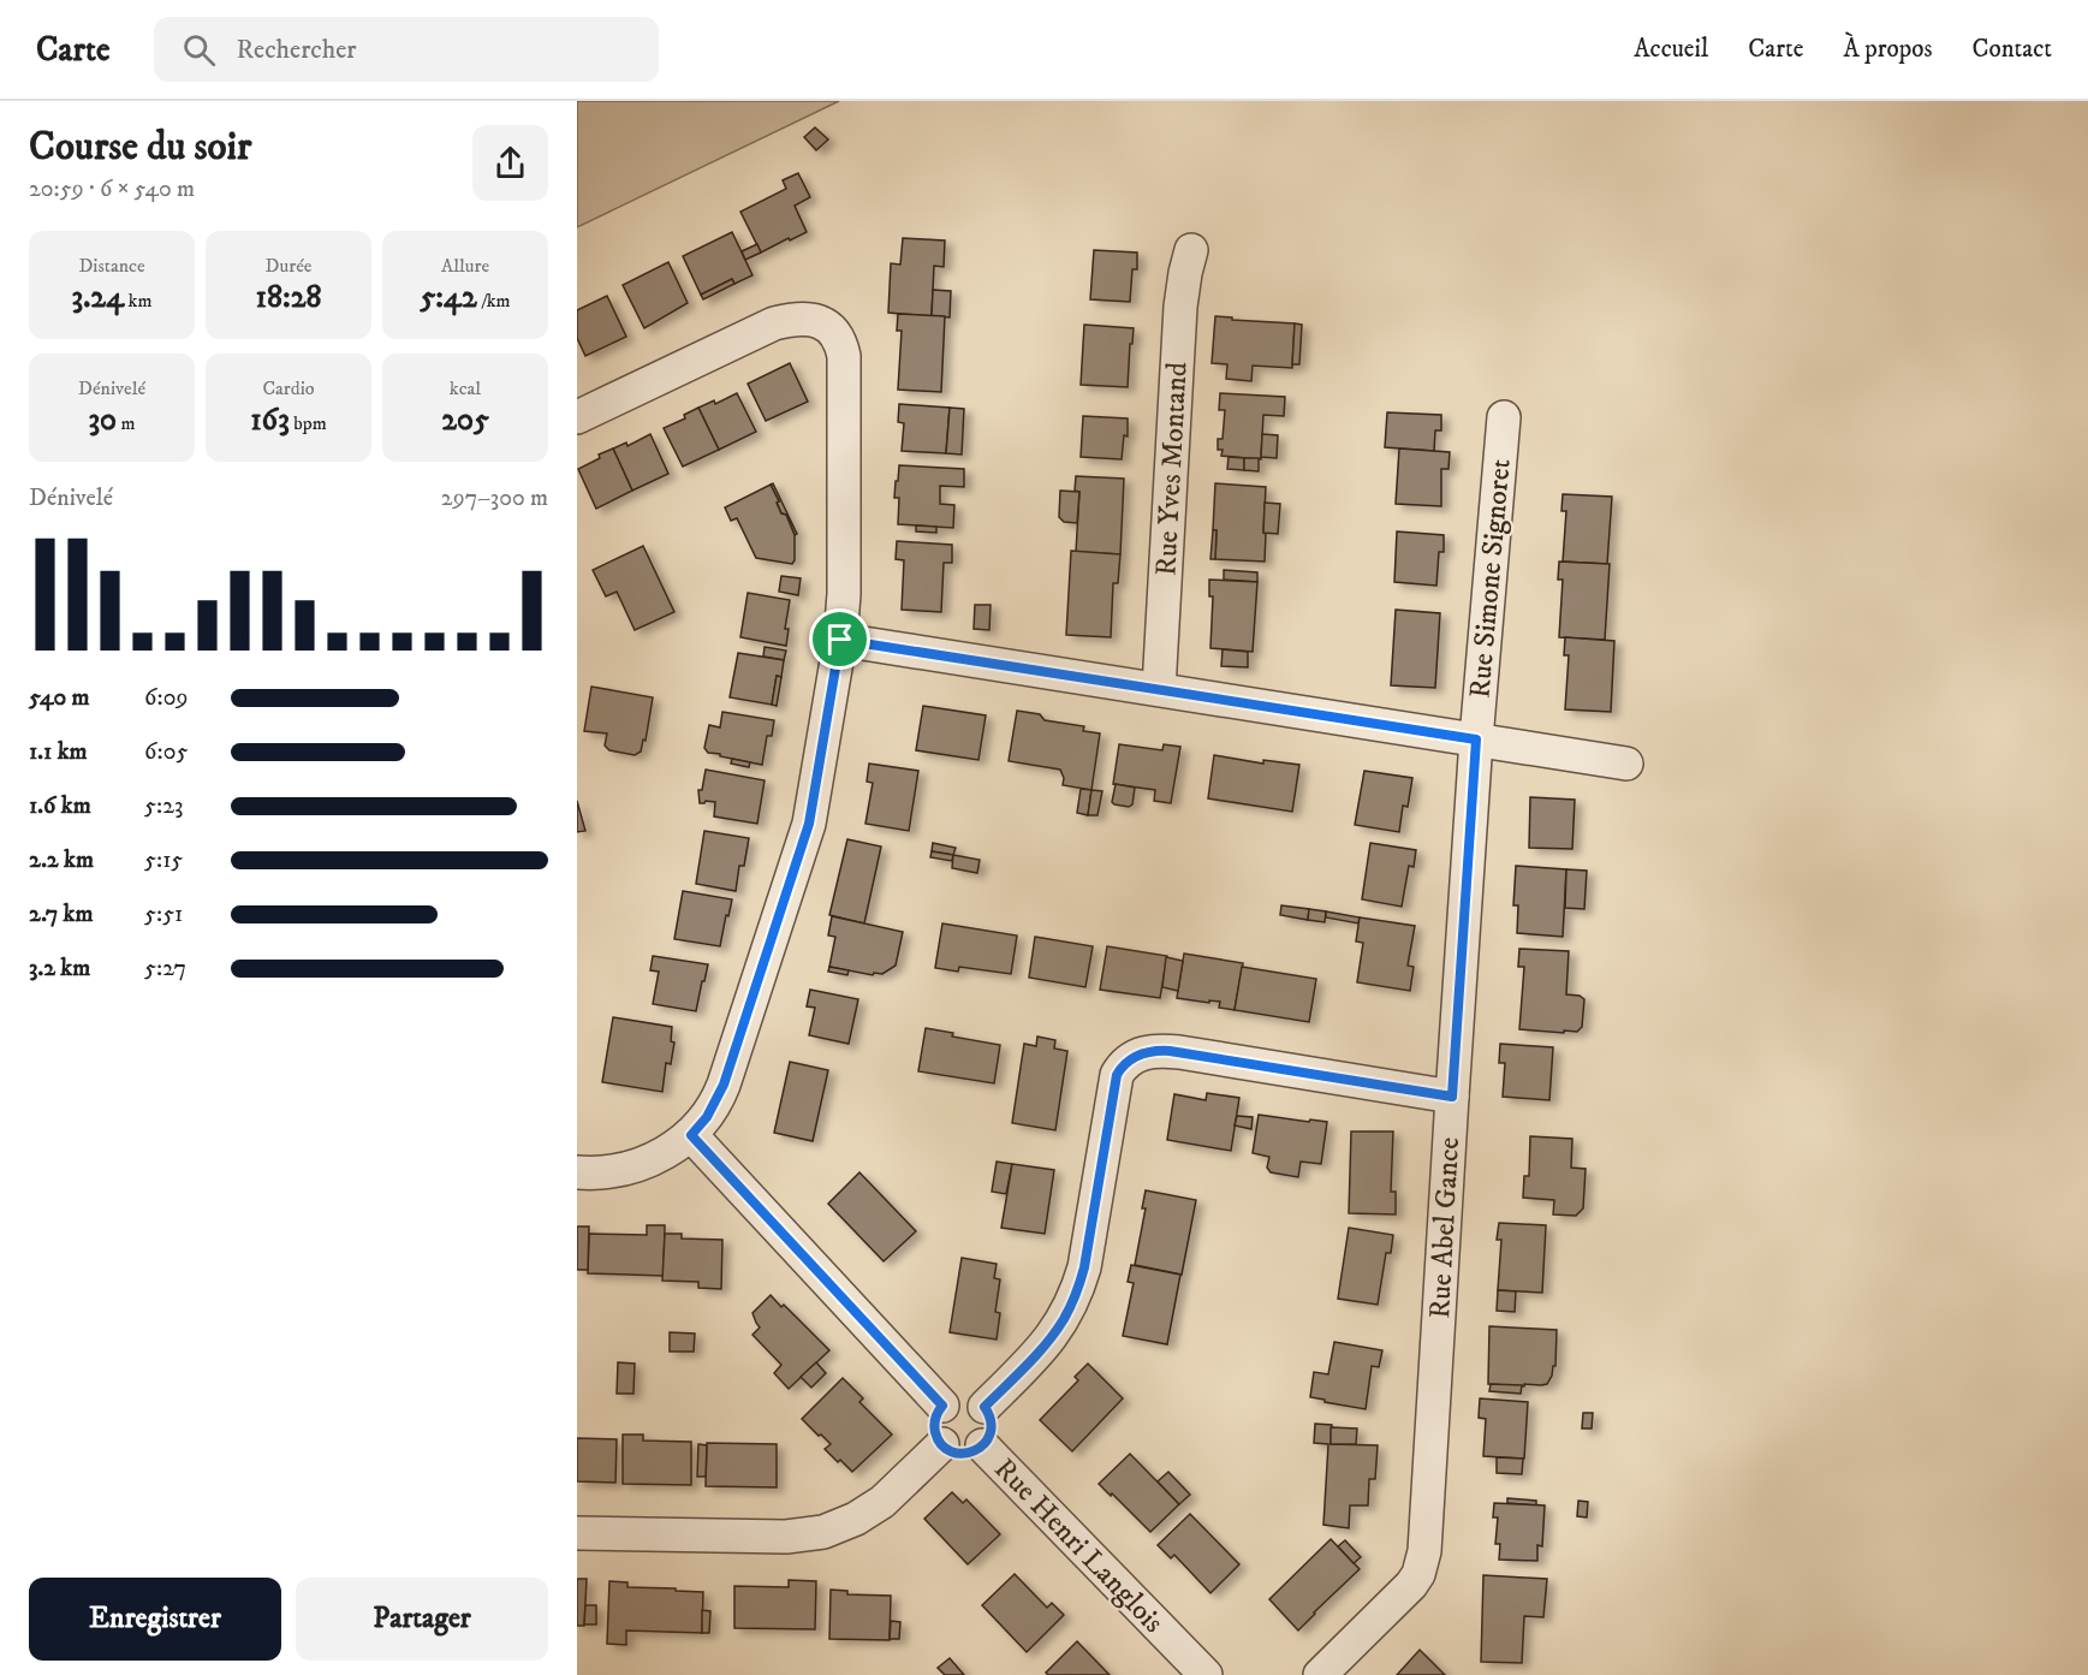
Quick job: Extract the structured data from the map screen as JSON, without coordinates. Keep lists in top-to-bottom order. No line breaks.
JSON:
{"streets":{"street":["Rue Yves Montand","Rue Simone Signoret","Rue Abel Gance","Rue Henri Langlois"]},"crossings":[["Rue Simone Signoret","Rue Abel Gance"]],"page":{"header":"Carte","search":"Rechercher","nav":["Accueil","Carte","À propos","Contact"],"heading":["Course du soir","20:59 · 6 × 540 m"],"stats":[["Distance","3.24 km"],["Durée","18:28"],["Allure","5:42 /km"],["Dénivelé","30 m"],["Cardio","163 bpm"],["kcal","205"]],"chart":["Dénivelé","297–300 m"],"list":[{"name":"540 m","note":"6:09"},{"name":"1.1 km","note":"6:05"},{"name":"1.6 km","note":"5:23"},{"name":"2.2 km","note":"5:15"},{"name":"2.7 km","note":"5:51"},{"name":"3.2 km","note":"5:27"}],"buttons":["Enregistrer","Partager"]}}
